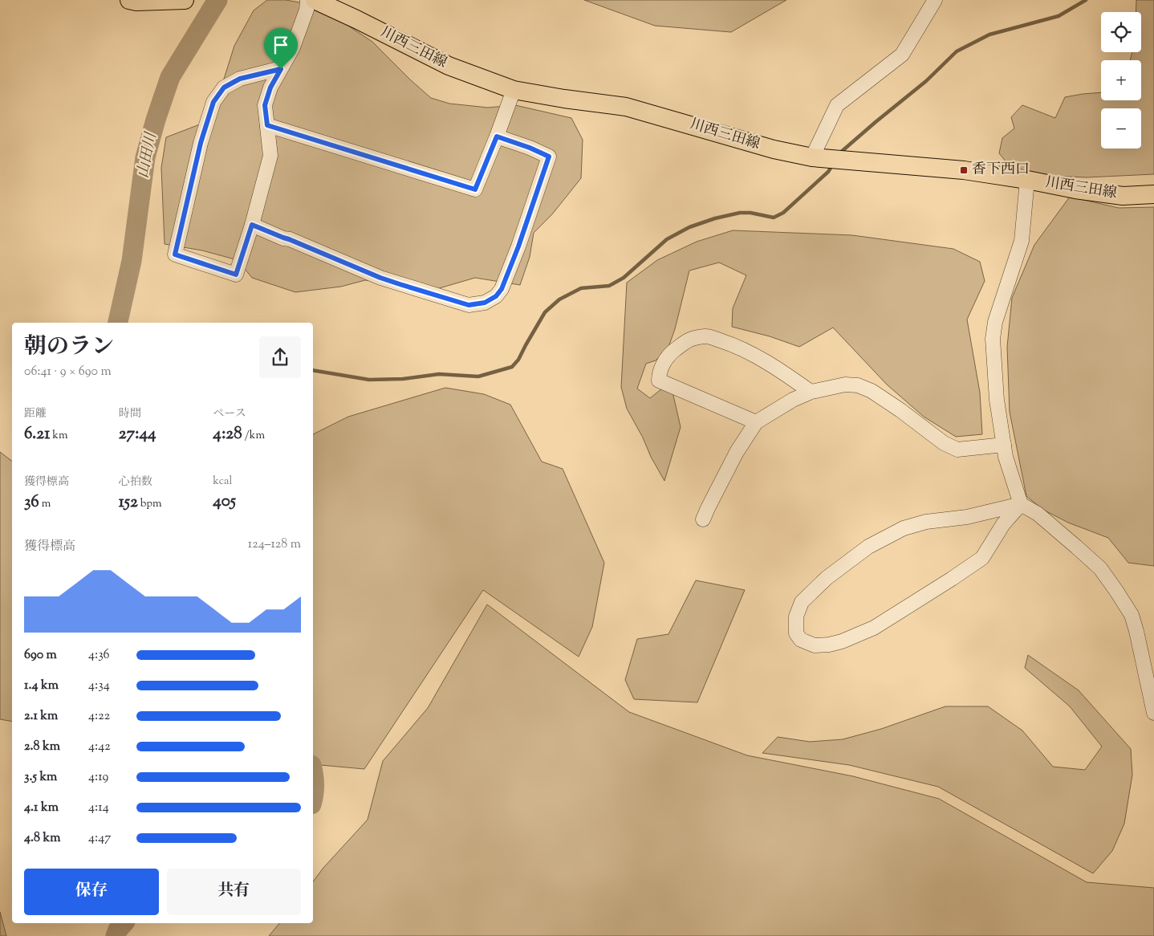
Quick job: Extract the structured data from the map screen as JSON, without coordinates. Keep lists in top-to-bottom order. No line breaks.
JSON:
{"streets":{"main road":["川西三田線"]},"water":["山田川"],"places":{"transit":["香下西口"]},"page":{"map_buttons":["+","−"],"heading":["朝のラン","06:41 · 9 × 690 m"],"stats":[["距離","6.21 km"],["時間","27:44"],["ペース","4:28 /km"],["獲得標高","36 m"],["心拍数","152 bpm"],["kcal","405"]],"chart":["獲得標高","124–128 m"],"list":[{"name":"690 m","note":"4:36"},{"name":"1.4 km","note":"4:34"},{"name":"2.1 km","note":"4:22"},{"name":"2.8 km","note":"4:42"},{"name":"3.5 km","note":"4:19"},{"name":"4.1 km","note":"4:14"},{"name":"4.8 km","note":"4:47"}],"buttons":["保存","共有"]}}
